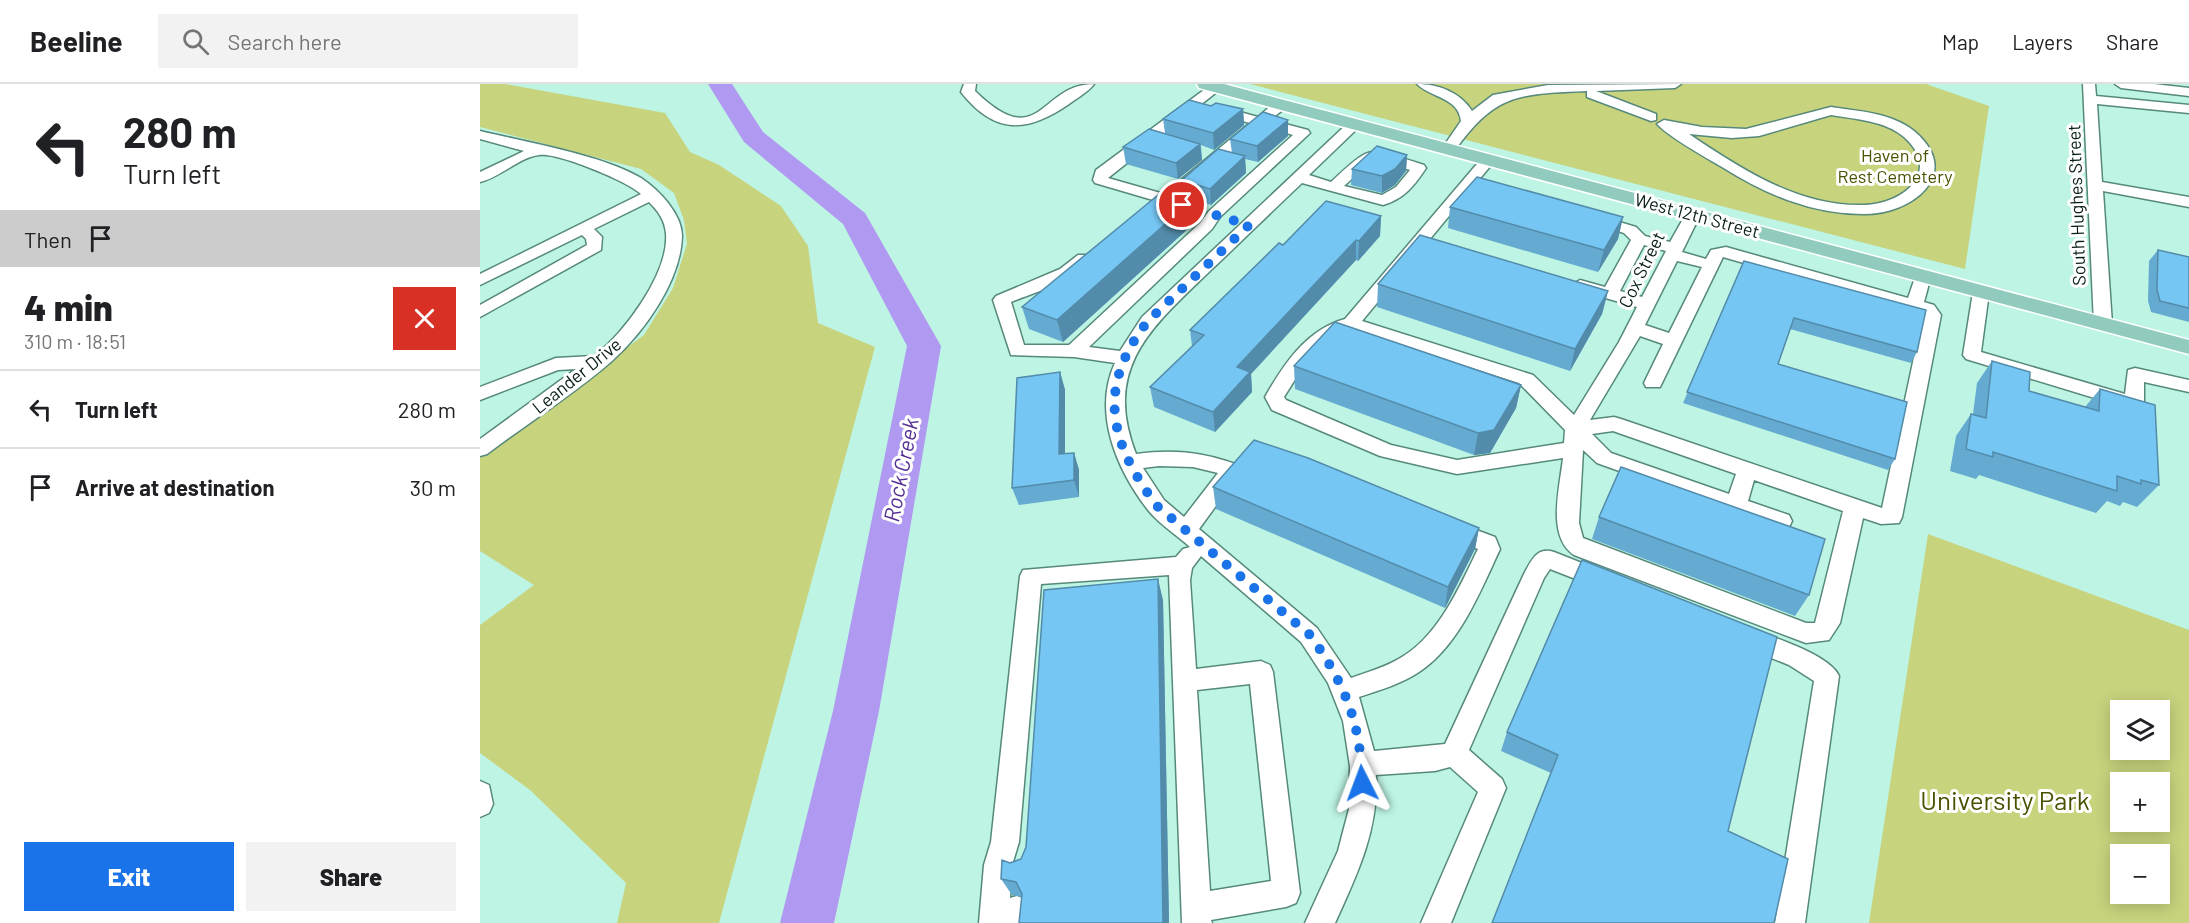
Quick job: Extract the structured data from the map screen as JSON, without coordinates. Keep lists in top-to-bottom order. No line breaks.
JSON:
{"streets":{"main road":["West 12th Street"],"street":["South Hughes Street","Cox Street","Leander Drive"]},"crossings":[["South Hughes Street","West 12th Street"],["West 12th Street","Cox Street"]],"water":["Rock Creek"],"parks":["Haven of Rest Cemetery","University Park"],"page":{"header":"Beeline","search":"Search here","nav":["Map","Layers","Share"],"turn":["280 m","Turn left"],"then":"Then","heading":["4 min","310 m · 18:51"],"list":[{"name":"Turn left","value":"280 m"},{"name":"Arrive at destination","value":"30 m"}],"map_buttons":["+","−"],"buttons":["Exit","Share"]}}
